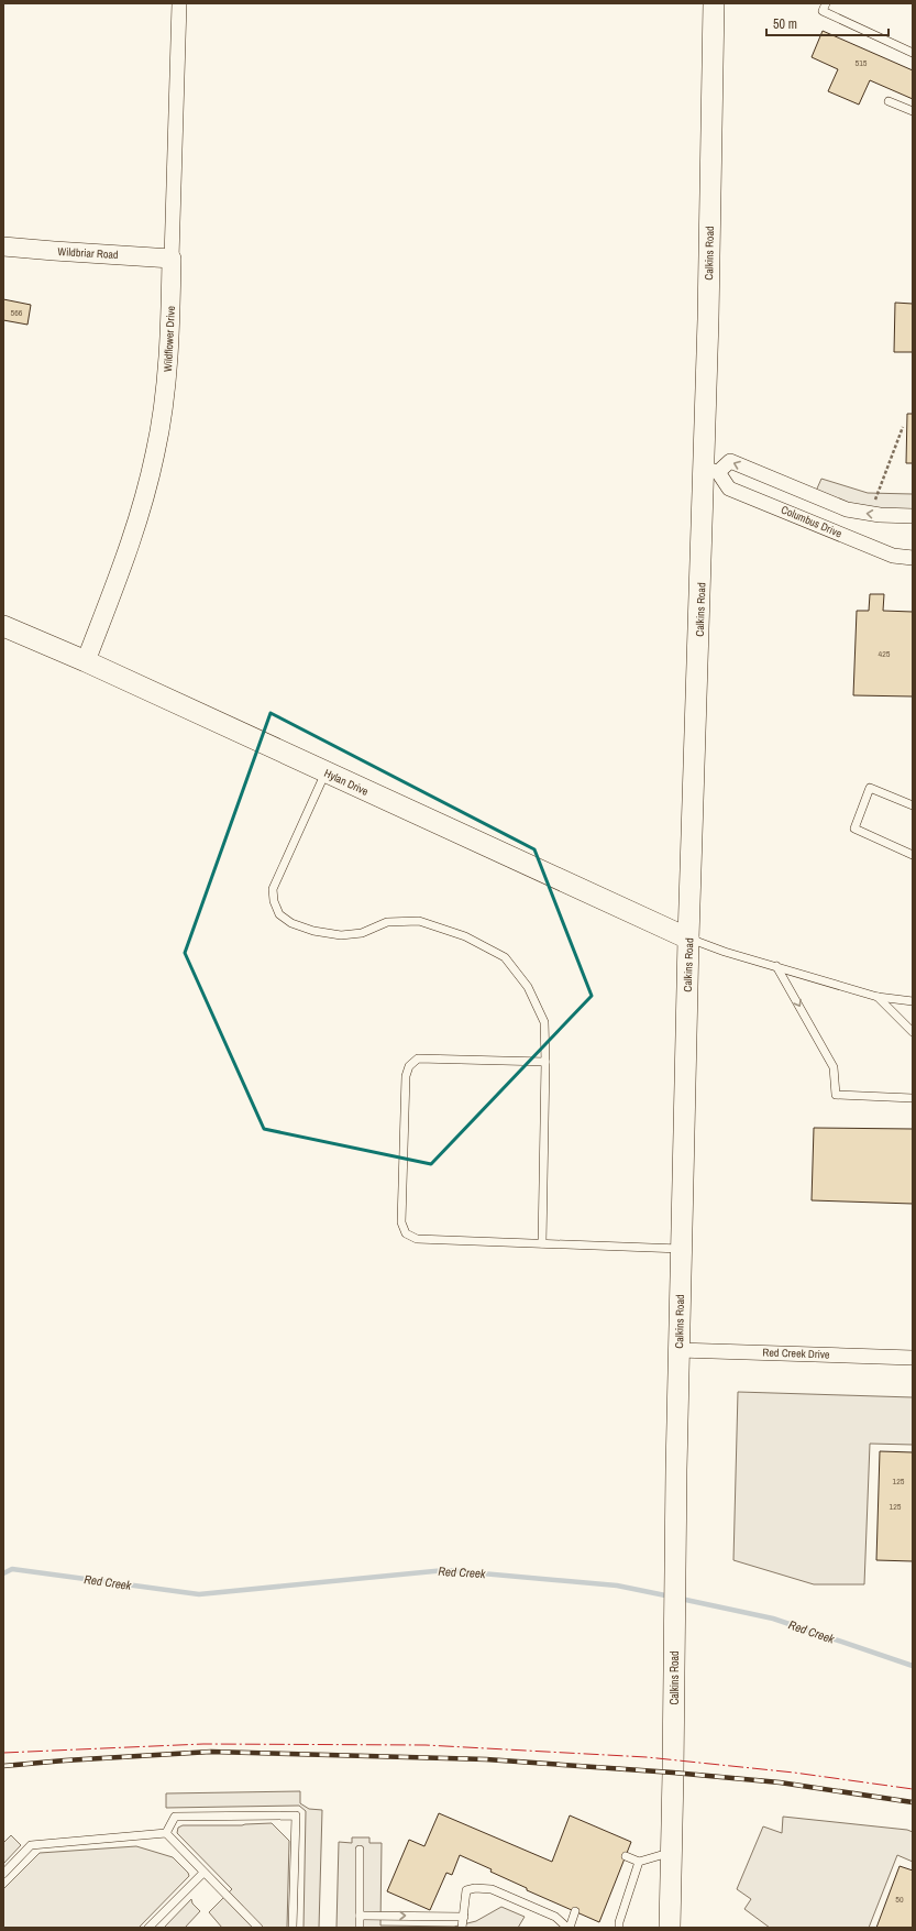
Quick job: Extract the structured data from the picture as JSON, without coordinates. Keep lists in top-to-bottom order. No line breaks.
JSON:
{"streets":{"main road":["Calkins Road","Hylan Drive"],"street":["Wildbriar Road","Wildflower Drive","Columbus Drive","Red Creek Drive"]},"crossings":[["Wildbriar Road","Wildflower Drive"],["Calkins Road","Columbus Drive"],["Calkins Road","Hylan Drive"],["Calkins Road","Red Creek Drive"],["Wildflower Drive","Hylan Drive"]],"water":["Red Creek"],"house_numbers":["515","566","425","125","125","50"],"scale_bar":"50 m"}
